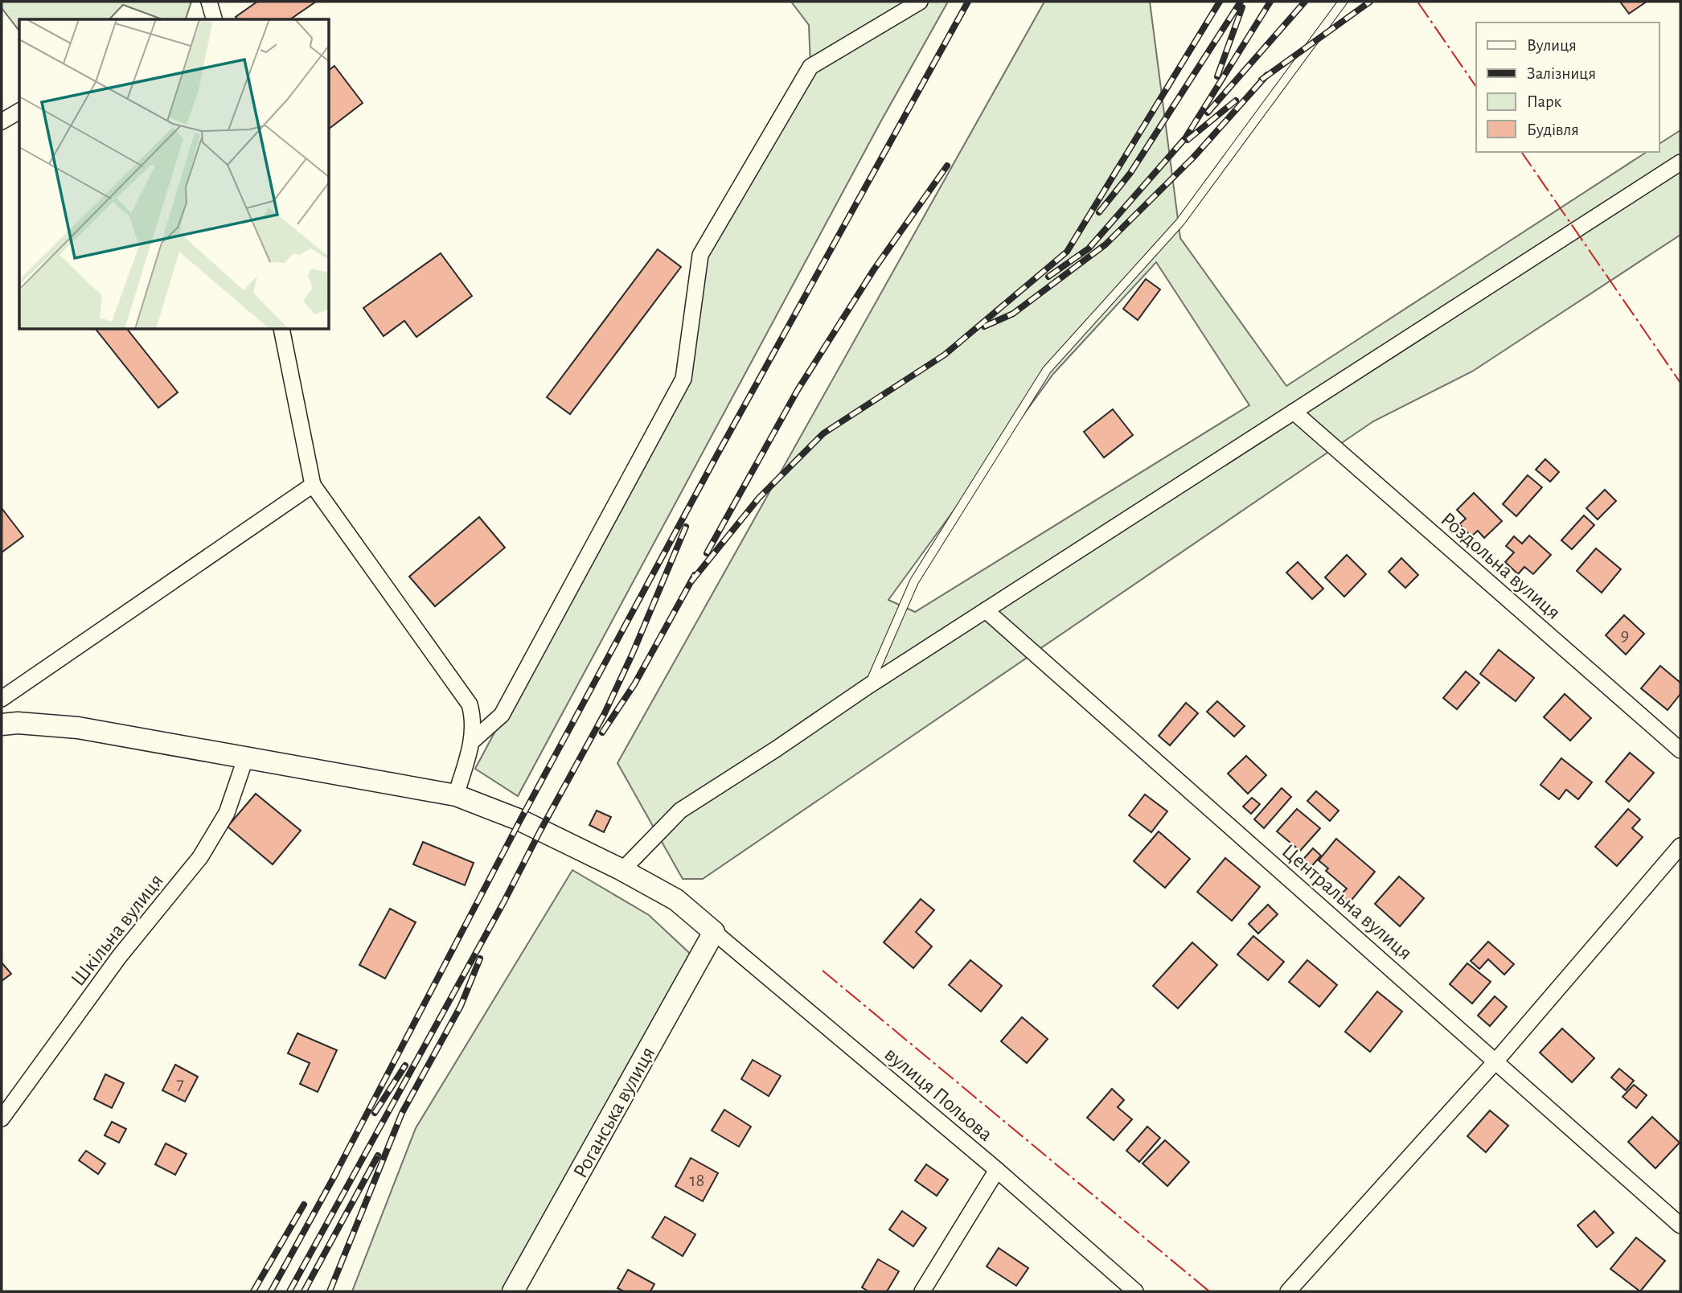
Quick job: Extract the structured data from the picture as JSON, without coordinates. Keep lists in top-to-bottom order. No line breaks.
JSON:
{"streets":{"street":["Роздольна вулиця","Центральна вулиця","Шкільна вулиця","вулиця Польова","Роганська вулиця"]},"crossings":[["вулиця Польова","Роганська вулиця"]],"house_numbers":["9","7","18"],"legend":["Вулиця","Залізниця","Парк","Будівля"]}
